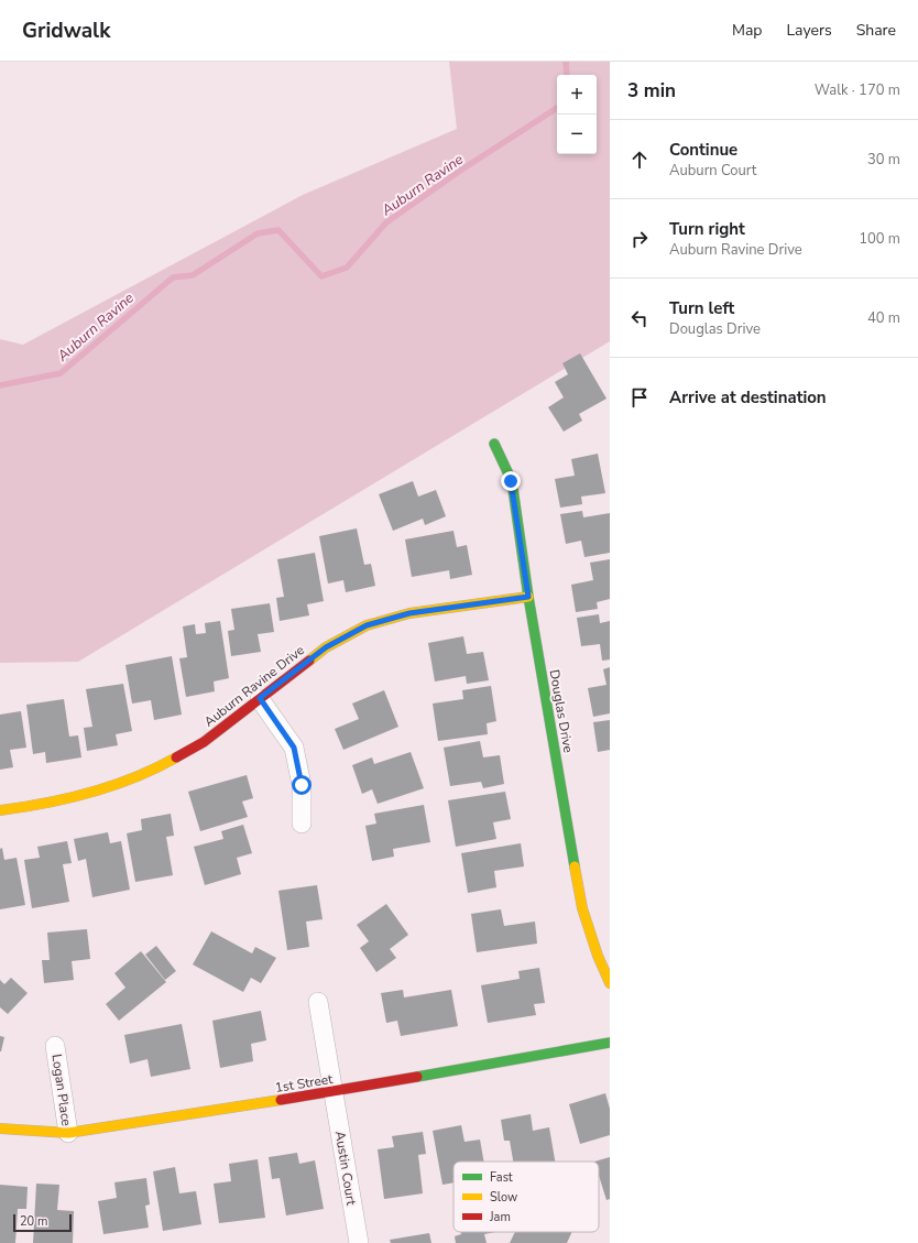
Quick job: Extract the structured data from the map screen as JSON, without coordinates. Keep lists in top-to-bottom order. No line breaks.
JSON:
{"streets":{"street":["Auburn Ravine Drive","Douglas Drive","1st Street","Logan Place","Austin Court"]},"crossings":[["Auburn Ravine Drive","Douglas Drive"],["1st Street","Logan Place"],["1st Street","Austin Court"]],"water":["Auburn Ravine"],"legend":["Fast","Slow","Jam"],"scale_bar":"20 m","page":{"header":"Gridwalk","nav":["Map","Layers","Share"],"heading":["3 min","Walk · 170 m"],"map_buttons":["+","−"],"list":[["Continue","Auburn Court","30 m"],["Turn right","Auburn Ravine Drive","100 m"],["Turn left","Douglas Drive","40 m"],"Arrive at destination"],"scale":"20 m"}}
